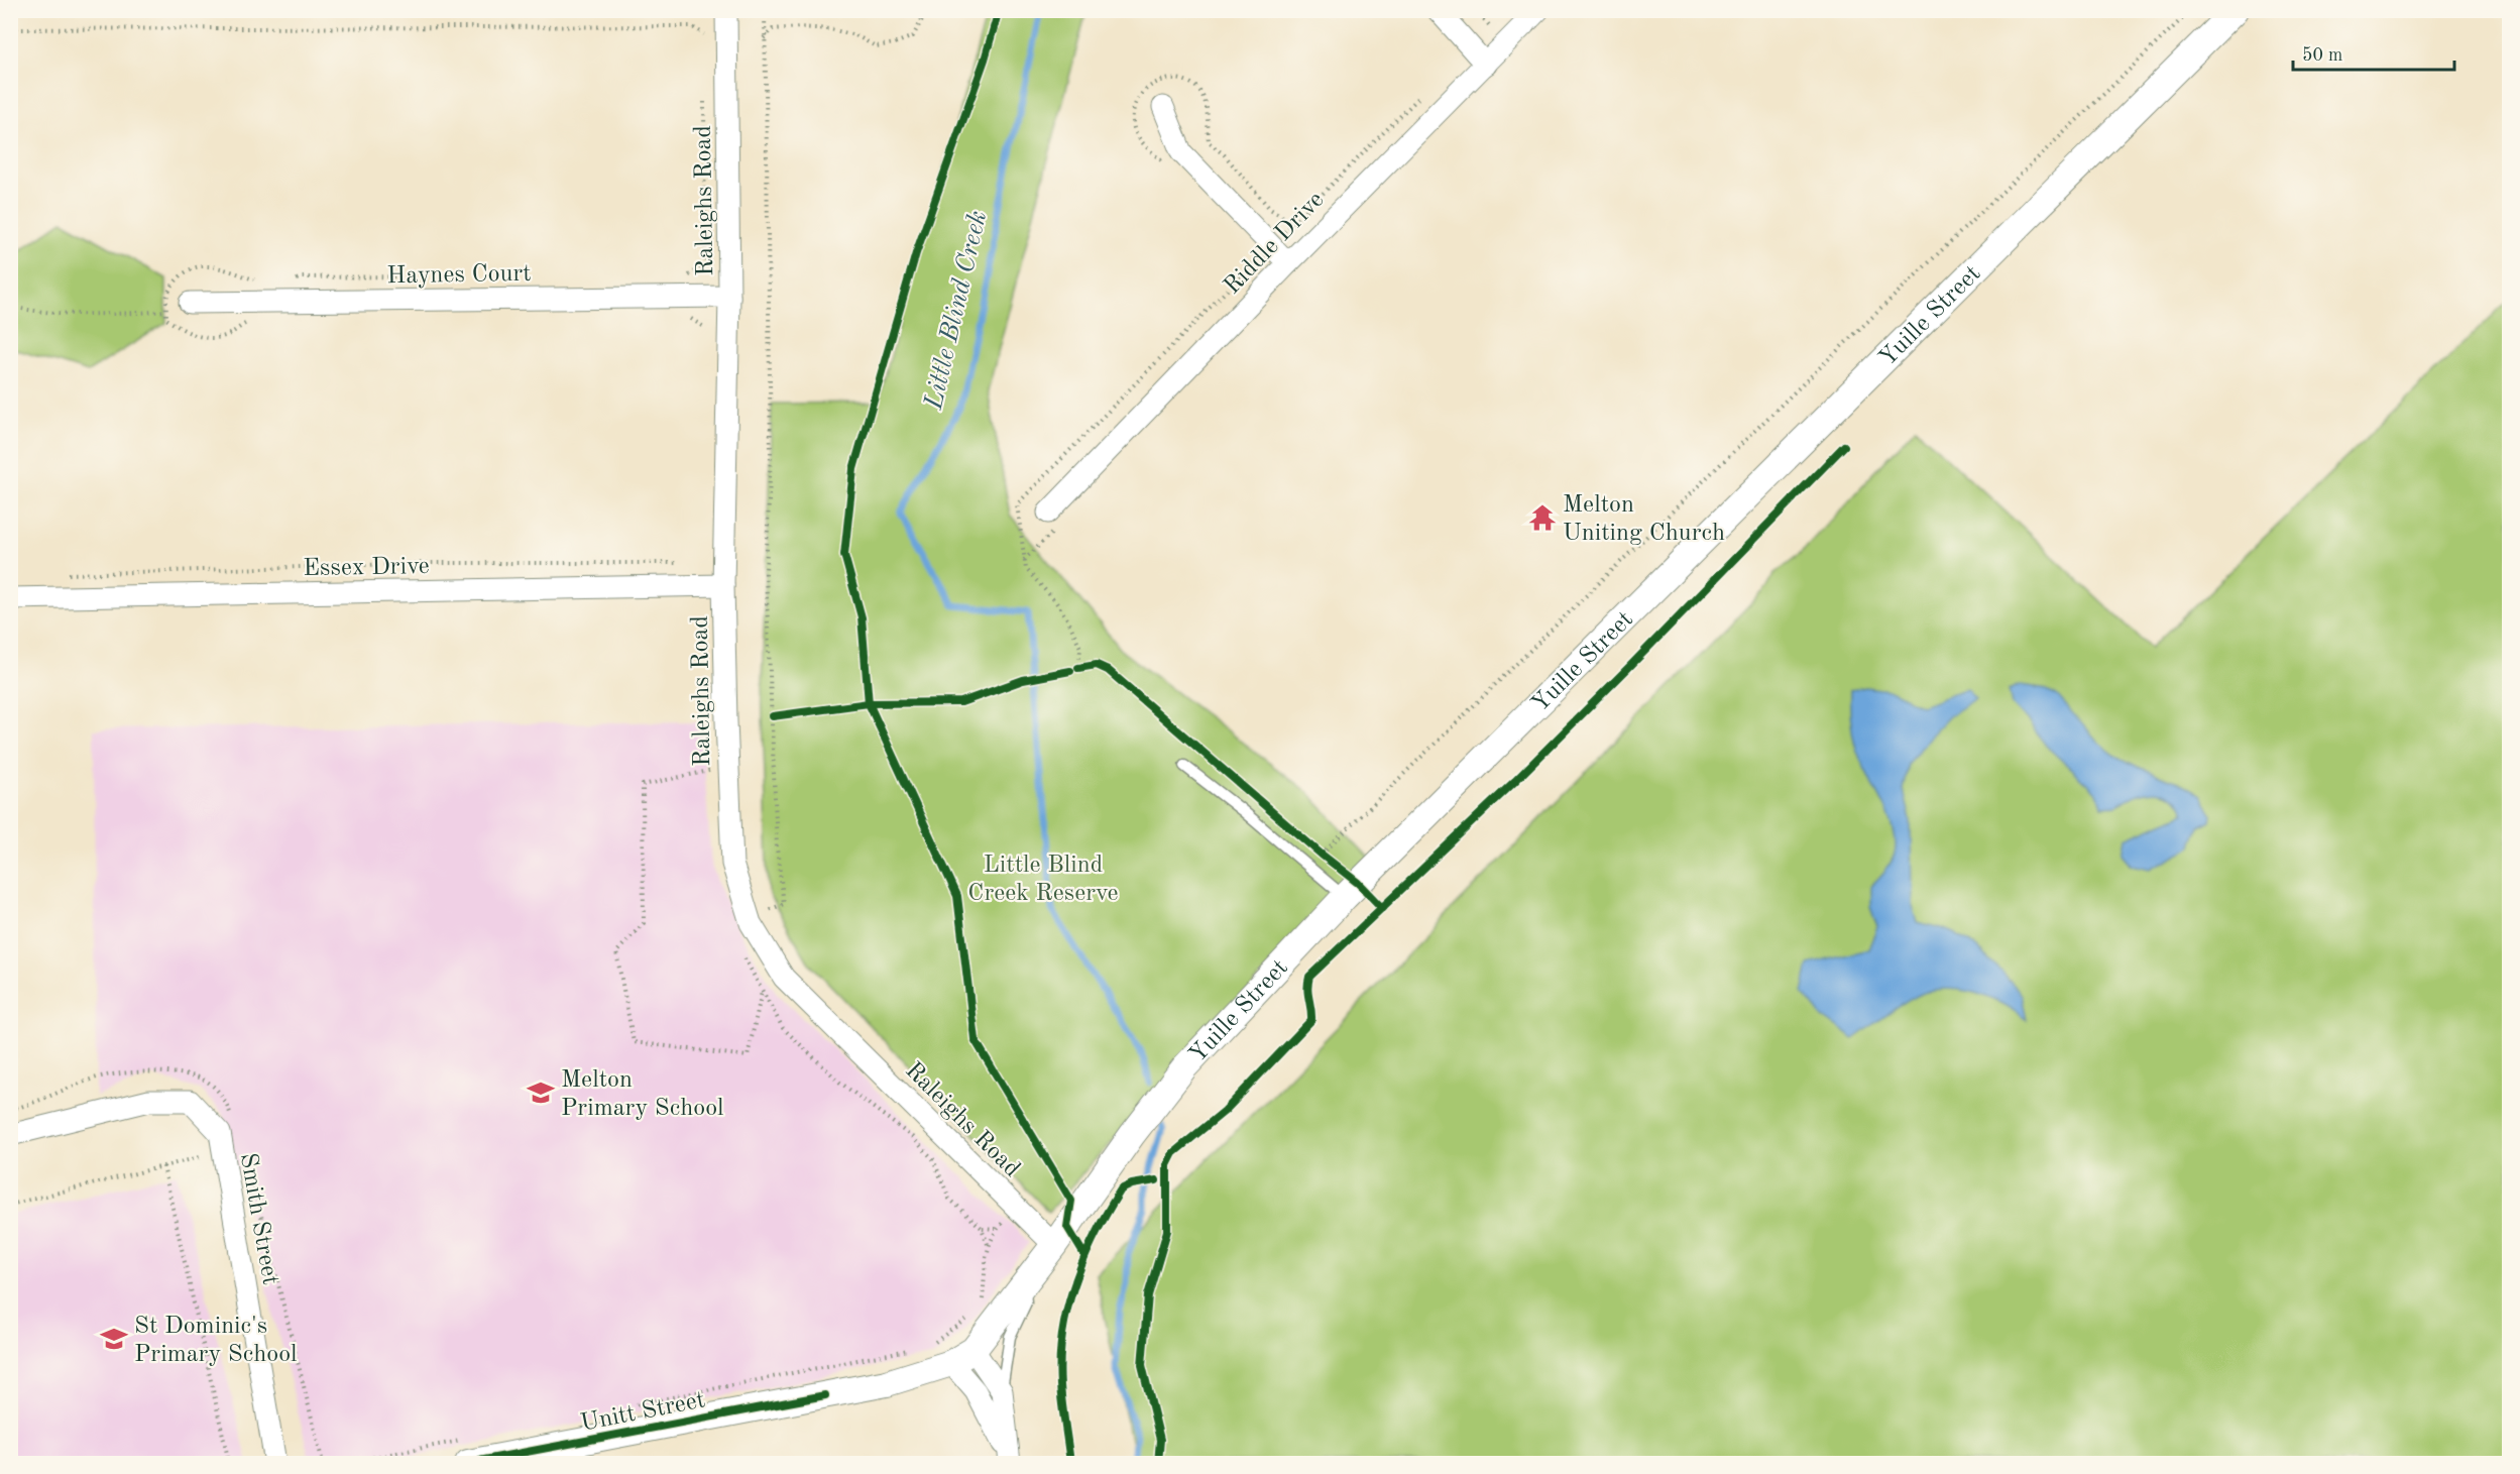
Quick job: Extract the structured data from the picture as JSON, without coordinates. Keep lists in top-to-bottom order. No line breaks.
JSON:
{"streets":{"street":["Raleighs Road","Riddle Drive","Haynes Court","Yuille Street","Essex Drive","Smith Street","Unitt Street"]},"crossings":[["Raleighs Road","Haynes Court"],["Raleighs Road","Yuille Street"],["Raleighs Road","Essex Drive"],["Yuille Street","Unitt Street"]],"water":["Little Blind Creek"],"parks":["Little Blind Creek Reserve"],"places":{"temple":["Melton Uniting Church"],"school or university":["Melton Primary School","St Dominic's Primary School"]},"scale_bar":"50 m"}
